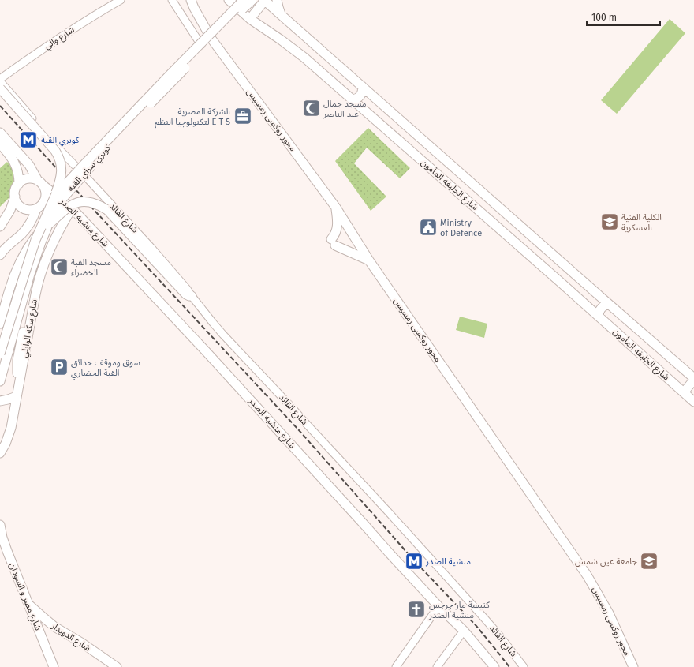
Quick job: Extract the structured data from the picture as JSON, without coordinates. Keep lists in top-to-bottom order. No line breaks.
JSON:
{"streets":{"main road":["محور روكسى رمسيس","كوبري سراي القبه","شارع الخليفه المأمون","شارع منشيه الصدر","شارع سكه الوايلي","شارع مصر و السودان","شارع الدويدار"],"street":["شارع والي","شارع القائد"]},"crossings":[["شارع والي","شارع القائد"],["شارع منشيه الصدر","شارع سكه الوايلي"],["شارع مصر و السودان","شارع الدويدار"]],"places":{"mosque":["مسجد جمال عبد الناصر","مسجد القبة الخضراء"],"office":["الشركة المصرية لتكنولوچيا النظم E T S"],"metro station":["كوبري القبة","منشية الصدر"],"school or university":["الكلية الفنية العسكرية","جامعة عين شمس"],"public building":["Ministry of Defence"],"parking":["سوق وموقف حدائق القبة الحضاري"],"church":["كنيسة مار جرجس منشية الصدر"]},"scale_bar":"100 m"}
